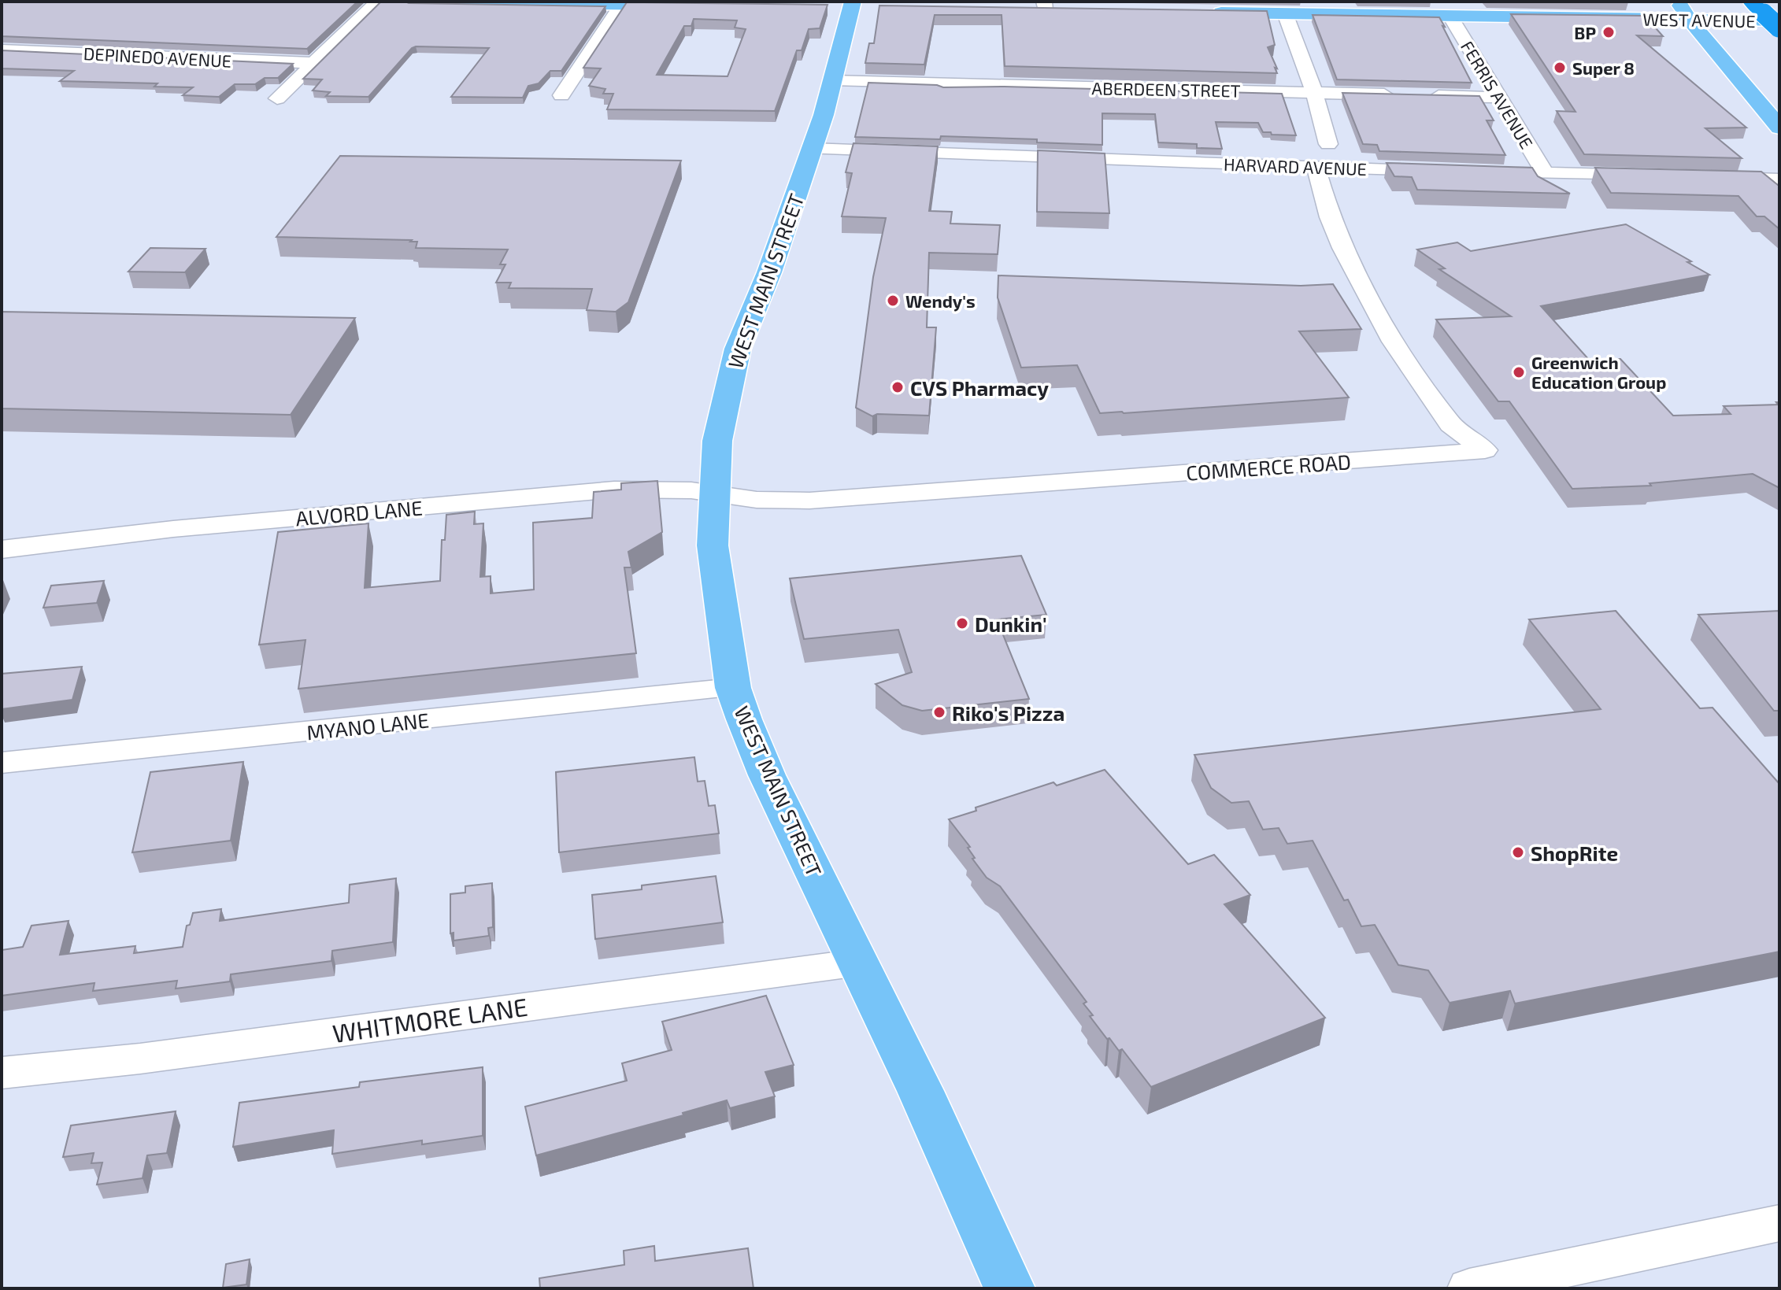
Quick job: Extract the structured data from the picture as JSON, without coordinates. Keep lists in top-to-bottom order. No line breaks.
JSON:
{"streets":{"main road":["WEST AVENUE","WEST MAIN STREET"],"street":["DEPINEDO AVENUE","ABERDEEN STREET","FERRIS AVENUE","HARVARD AVENUE","COMMERCE ROAD","ALVORD LANE","MYANO LANE","WHITMORE LANE"]},"crossings":[["WEST AVENUE","FERRIS AVENUE"],["ABERDEEN STREET","WEST MAIN STREET"],["HARVARD AVENUE","WEST MAIN STREET"],["HARVARD AVENUE","COMMERCE ROAD"],["WEST MAIN STREET","COMMERCE ROAD"],["WEST MAIN STREET","ALVORD LANE"],["WEST MAIN STREET","MYANO LANE"],["WEST MAIN STREET","WHITMORE LANE"],["COMMERCE ROAD","ALVORD LANE"]],"places":["BP","Super 8","Wendy's","Greenwich Education Group","CVS Pharmacy","Dunkin'","Riko's Pizza","ShopRite"]}
